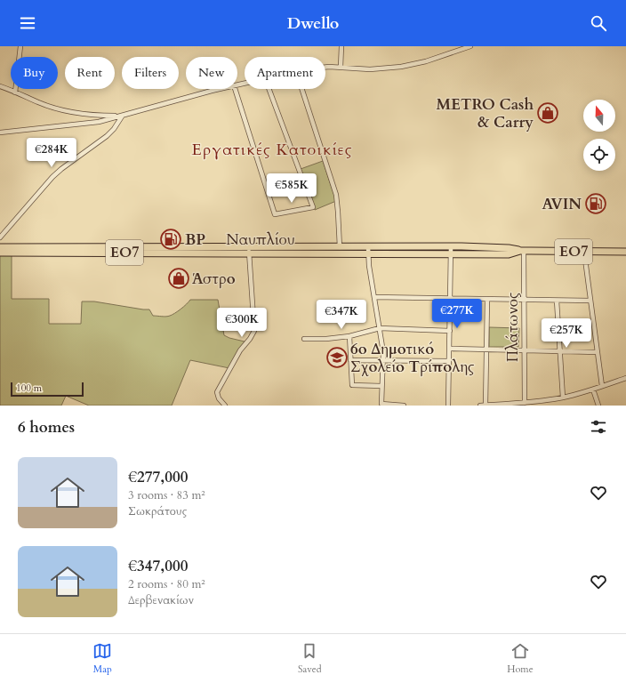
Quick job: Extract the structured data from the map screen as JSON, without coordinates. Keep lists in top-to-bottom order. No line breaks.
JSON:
{"streets":{"main road":["Ναυπλίου","ΕΟ7"],"street":["Πλάτωνος"]},"crossings":[["Ναυπλίου","Πλάτωνος"]],"districts":["Εργατικές Κατοικίες"],"places":{"shop":["METRO Cash & Carry","Άστρο"],"fuel station":["AVIN","BP"],"school or university":["6ο Δημοτικό Σχολείο Τρίπολης"]},"scale_bar":"100 m","north":"top","page":{"header":"Dwello","chip":["Buy","Rent","Filters","New","Apartment"],"price":["€284K","€585K","€277K","€347K","€300K","€257K"],"scale":"100 m","heading":"6 homes","list":[{"name":"€277,000","note":"3 rooms · 83 m² · Σωκράτους"},{"name":"€347,000","note":"2 rooms · 80 m² · Δερβενακίων"}],"tabs":["Map","Saved","Home"]}}
